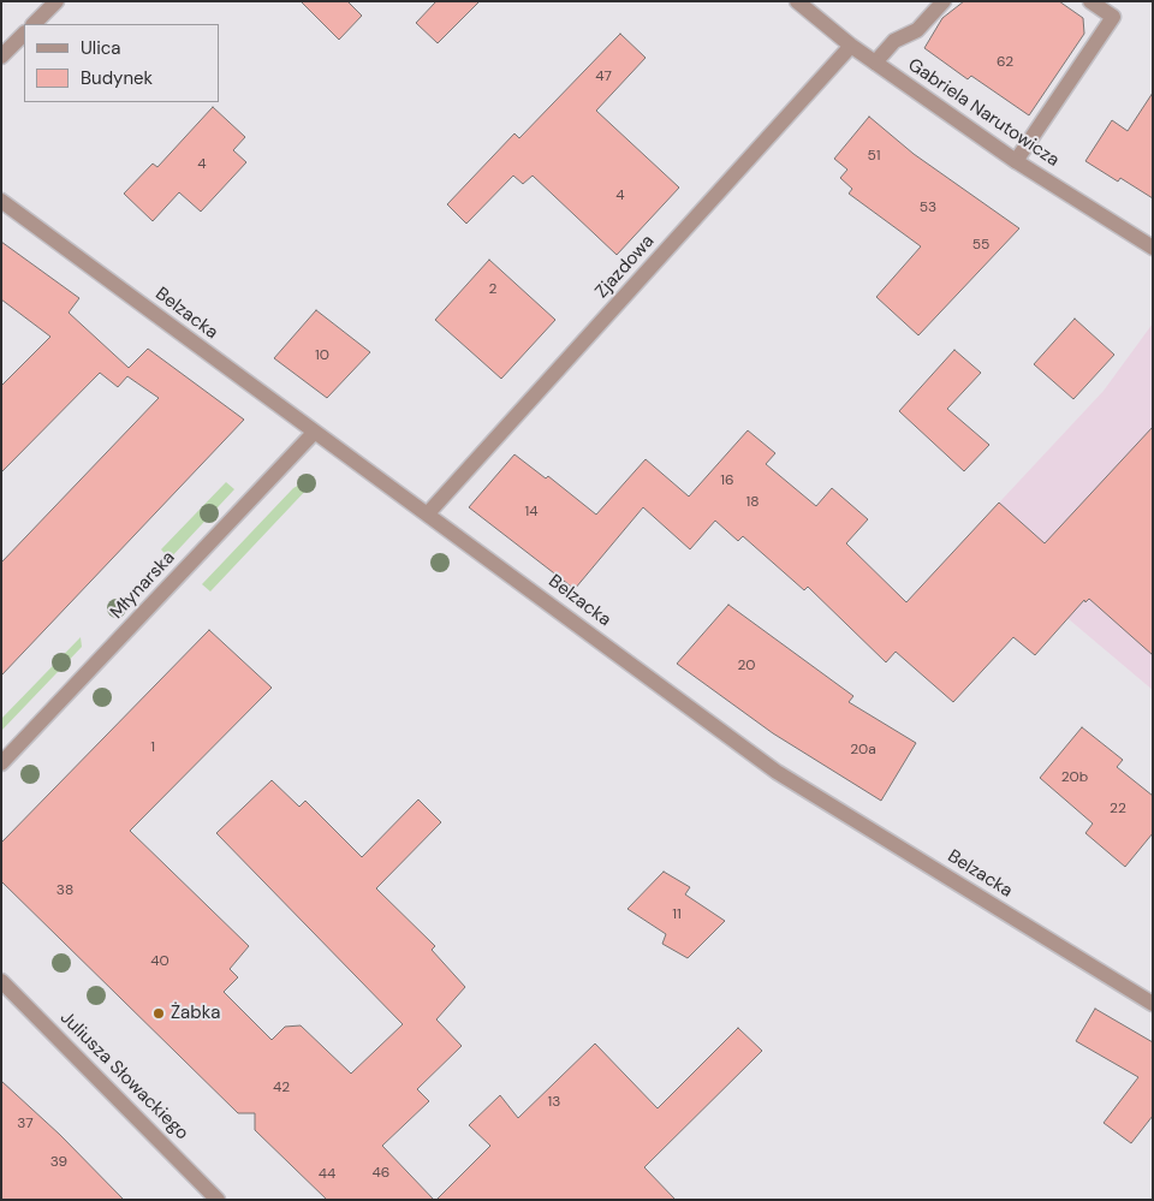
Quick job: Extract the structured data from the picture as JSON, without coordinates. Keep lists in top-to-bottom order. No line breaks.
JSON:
{"streets":{"street":["Gabriela Narutowicza","Zjazdowa","Belzacka","Młynarska","Juliusza Słowackiego"]},"crossings":[["Gabriela Narutowicza","Zjazdowa"],["Zjazdowa","Belzacka"],["Belzacka","Młynarska"]],"places":["Żabka"],"house_numbers":["62","47","51","4","4","53","55","2","10","16","18","14","20","1","20a","20b","22","38","11","40","42","13","37","39","46","44"],"legend":["Ulica","Budynek"]}
